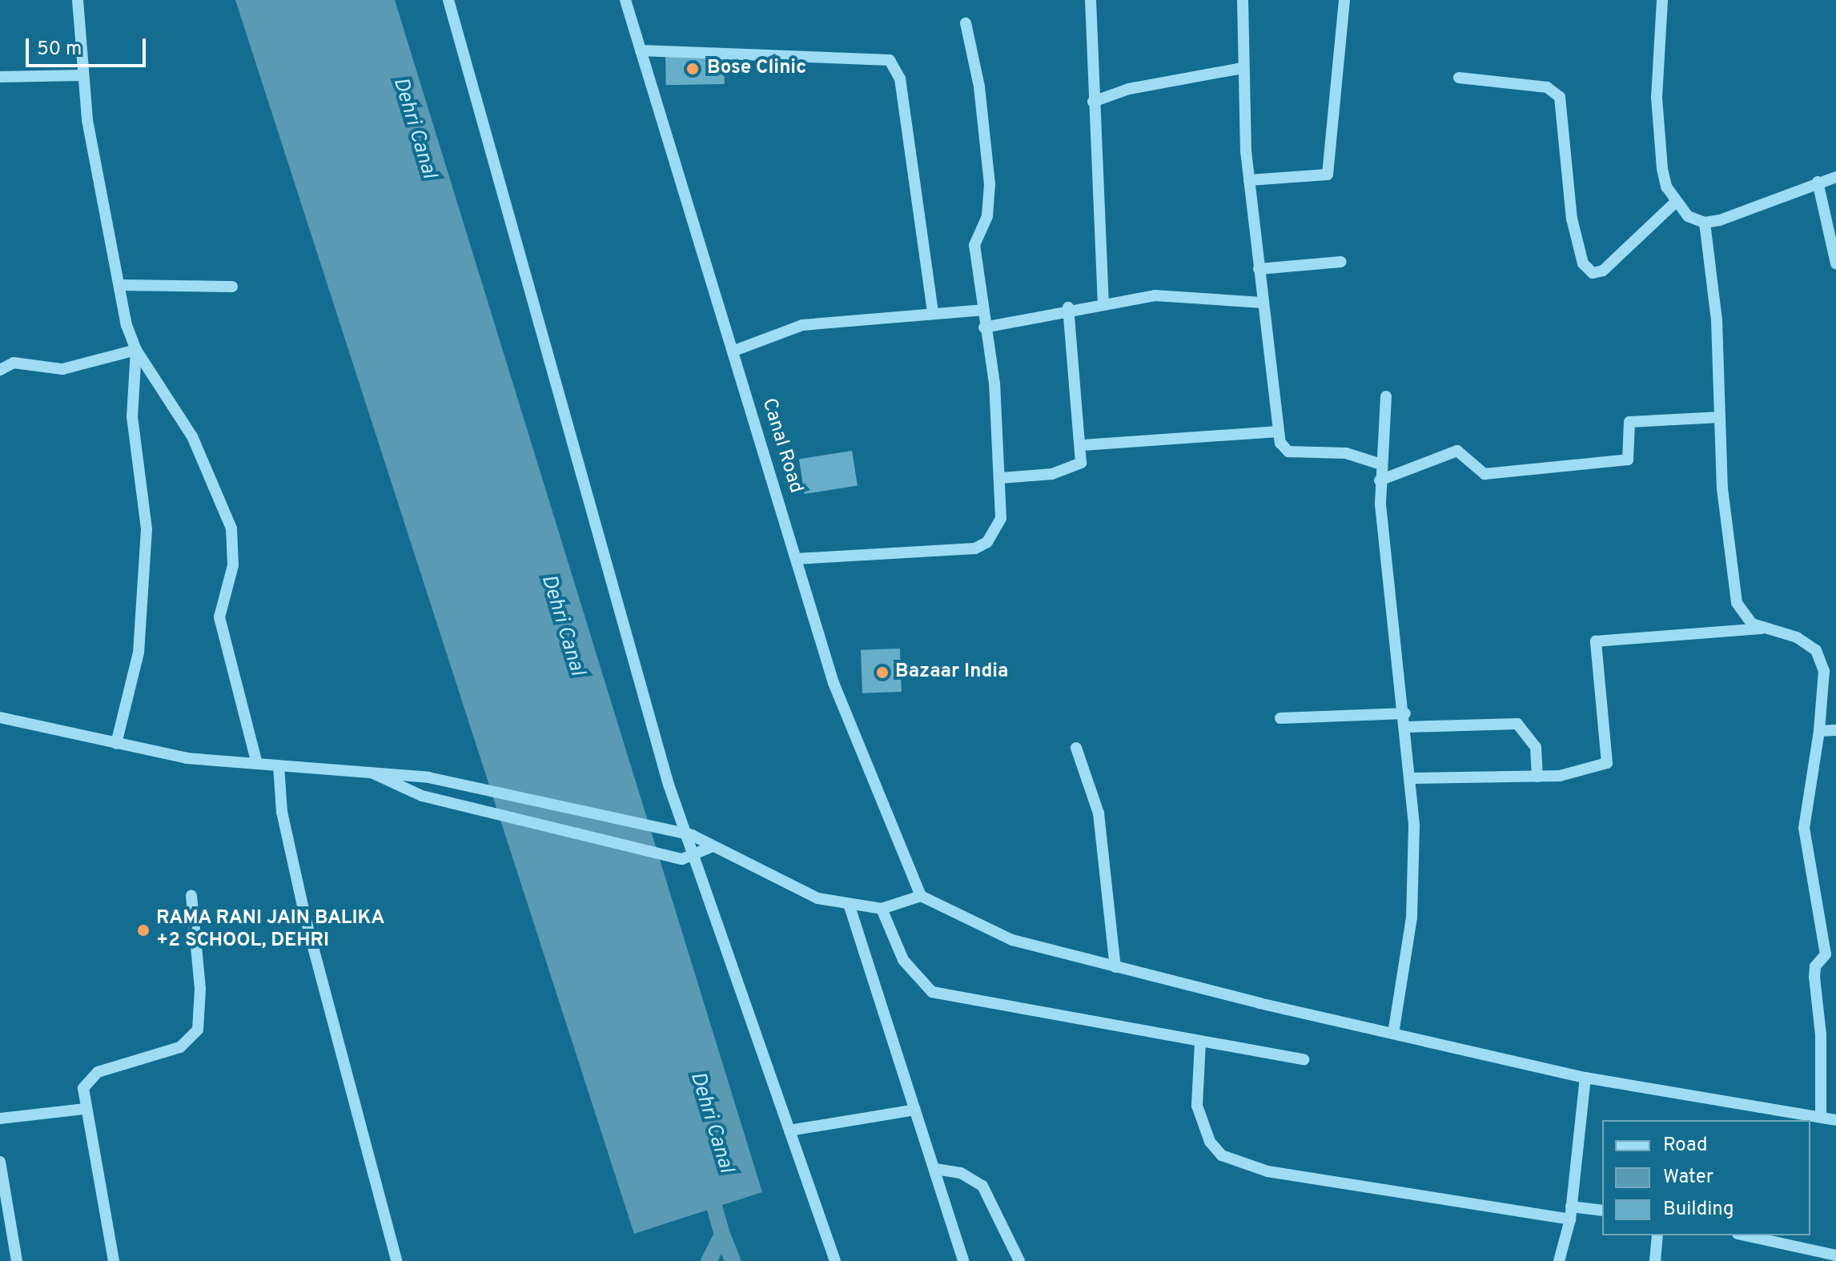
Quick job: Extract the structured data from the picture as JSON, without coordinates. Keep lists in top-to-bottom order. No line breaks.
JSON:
{"streets":{"street":["Canal Road"]},"water":["Dehri Canal"],"places":["Bose Clinic","Bazaar India","RAMA RANI JAIN BALIKA +2 SCHOOL, DEHRI"],"legend":["Road","Water","Building"],"scale_bar":"50 m"}
